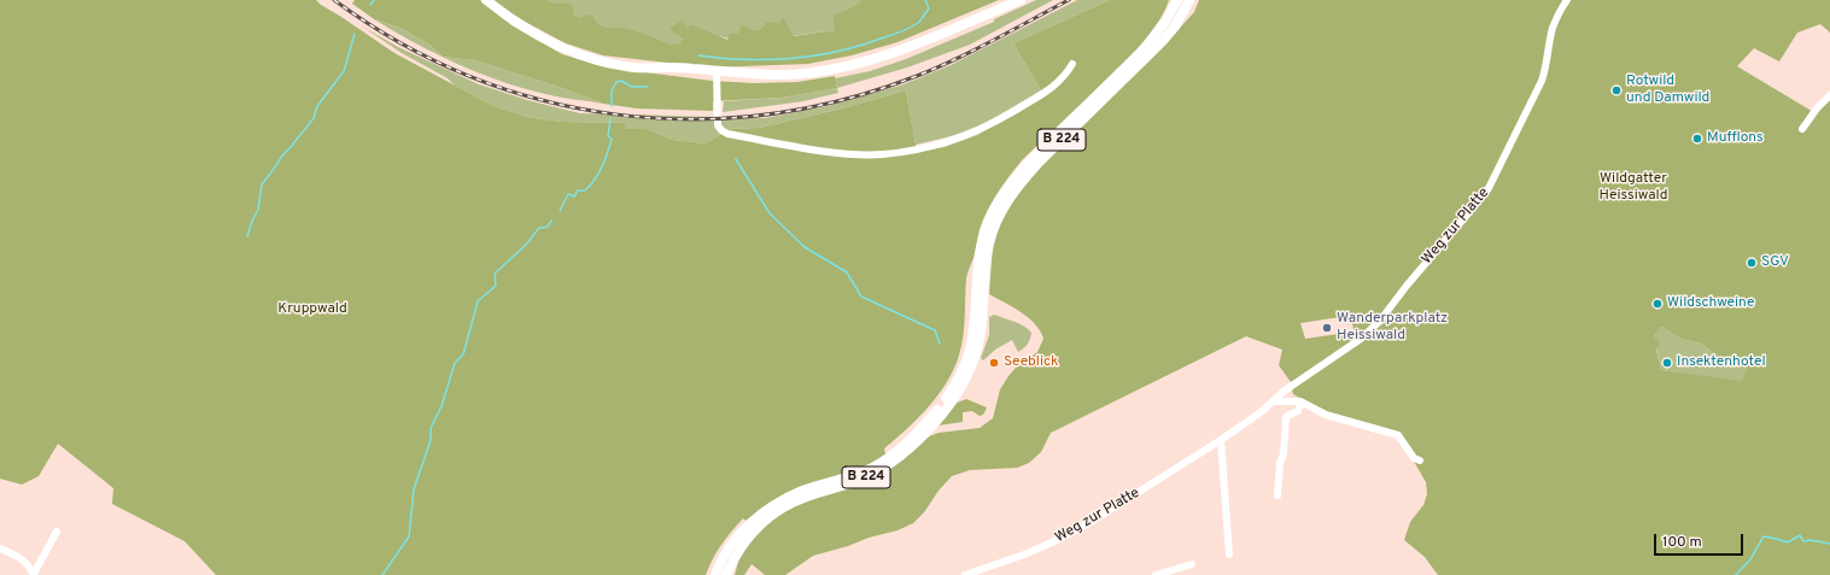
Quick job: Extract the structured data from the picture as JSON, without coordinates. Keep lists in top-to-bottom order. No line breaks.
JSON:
{"streets":{"main road":["B 224"],"street":["Weg zur Platte"]},"parks":["Wildgatter Heissiwald","Kruppwald"],"places":["Rotwild und Damwild","Mufflons","SGV","Wildschweine","Wanderparkplatz Heissiwald","Seeblick","Insektenhotel"],"scale_bar":"100 m"}
